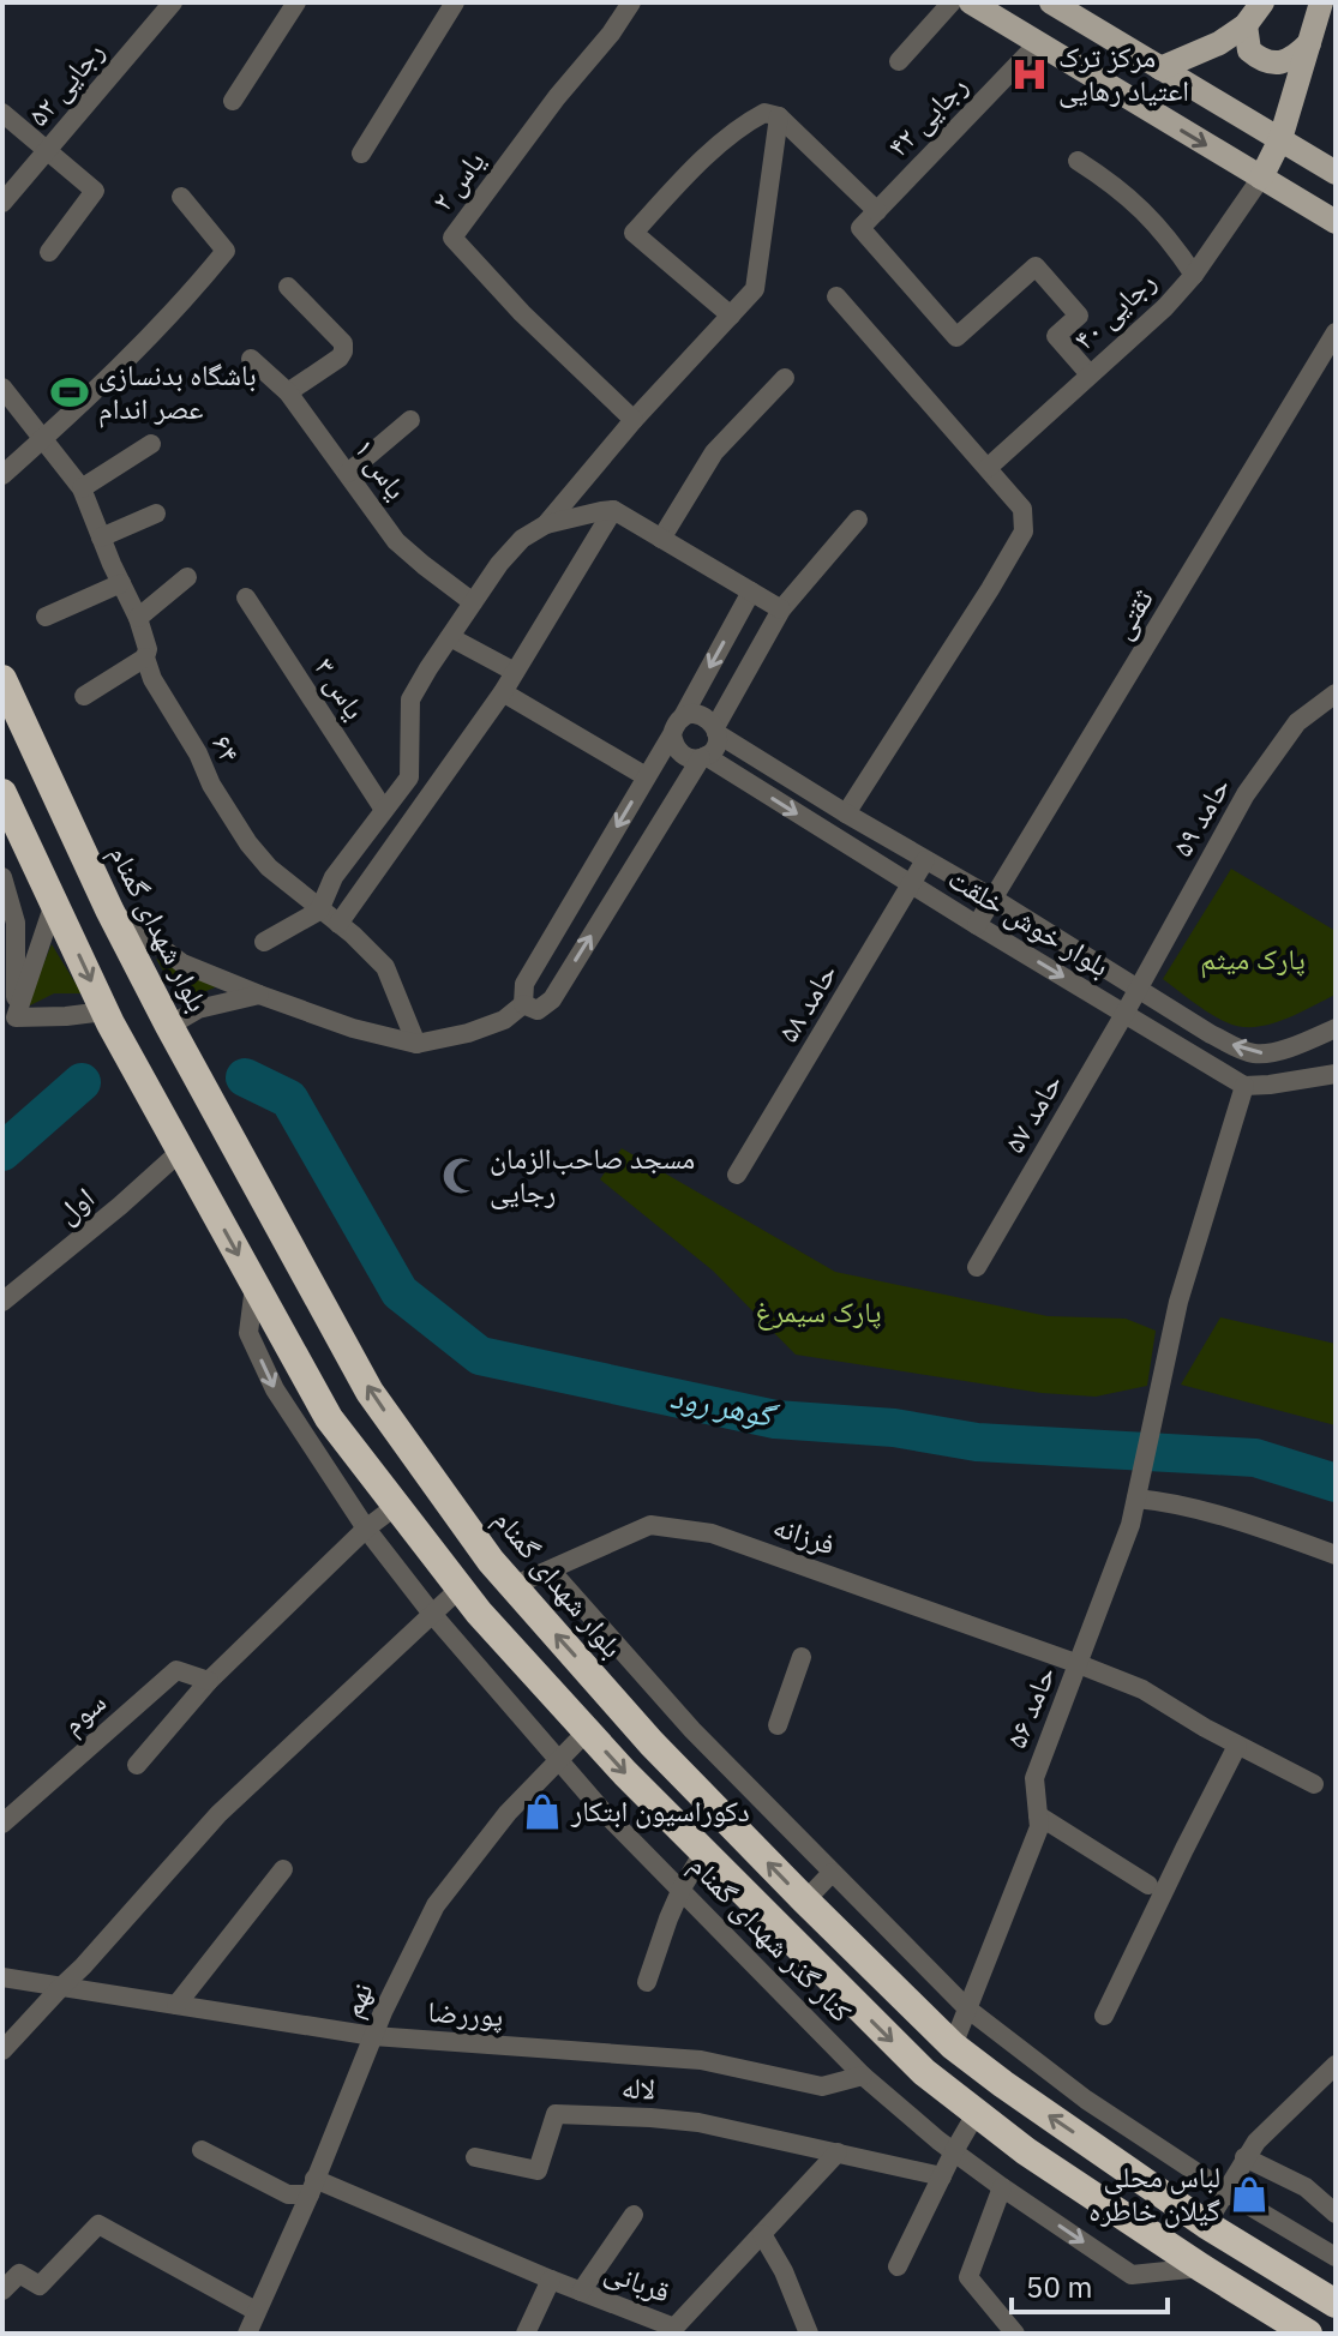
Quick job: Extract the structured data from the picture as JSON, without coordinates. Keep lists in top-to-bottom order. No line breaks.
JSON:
{"streets":{"highway":["بلوار شهدای گمنام"],"street":["رجایی ۵۲","رجایی ۴۲","یاس ۲","رجایی ۴۰","یاس ۱","ثقتی","یاس ۳","۶۴","حامد ۵۹","بلوار خوش خلقت","حامد ۵۸","حامد ۵۷","اول","فرزانه","حامد ۵۶","سوم","کنار گذر شهدای گمنام","نهم","پوررضا","لاله","قربانی"]},"crossings":[["رجایی ۴۲","رجایی ۴۰"],["ثقتی","بلوار خوش خلقت"],["حامد ۵۹","بلوار خوش خلقت"],["حامد ۵۹","حامد ۵۷"],["بلوار خوش خلقت","حامد ۵۸"],["بلوار خوش خلقت","حامد ۵۷"],["بلوار خوش خلقت","حامد ۵۶"],["بلوار شهدای گمنام","فرزانه"],["بلوار شهدای گمنام","حامد ۵۶"],["فرزانه","حامد ۵۶"],["کنار گذر شهدای گمنام","نهم"],["کنار گذر شهدای گمنام","پوررضا"],["نهم","پوررضا"],["نهم","قربانی"],["لاله","قربانی"]],"water":["گوهر رود"],"parks":["پارک میثم","پارک سیمرغ"],"places":{"hospital":["مرکز ترک اعتیاد رهایی"],"sports":["باشگاه بدنسازی عصر اندام"],"mosque":["مسجد صاحب‌الزمان رجایی"],"shop":["دکوراسیون ابتکار","لباس محلی گیلان خاطره"]},"scale_bar":"50 m"}
